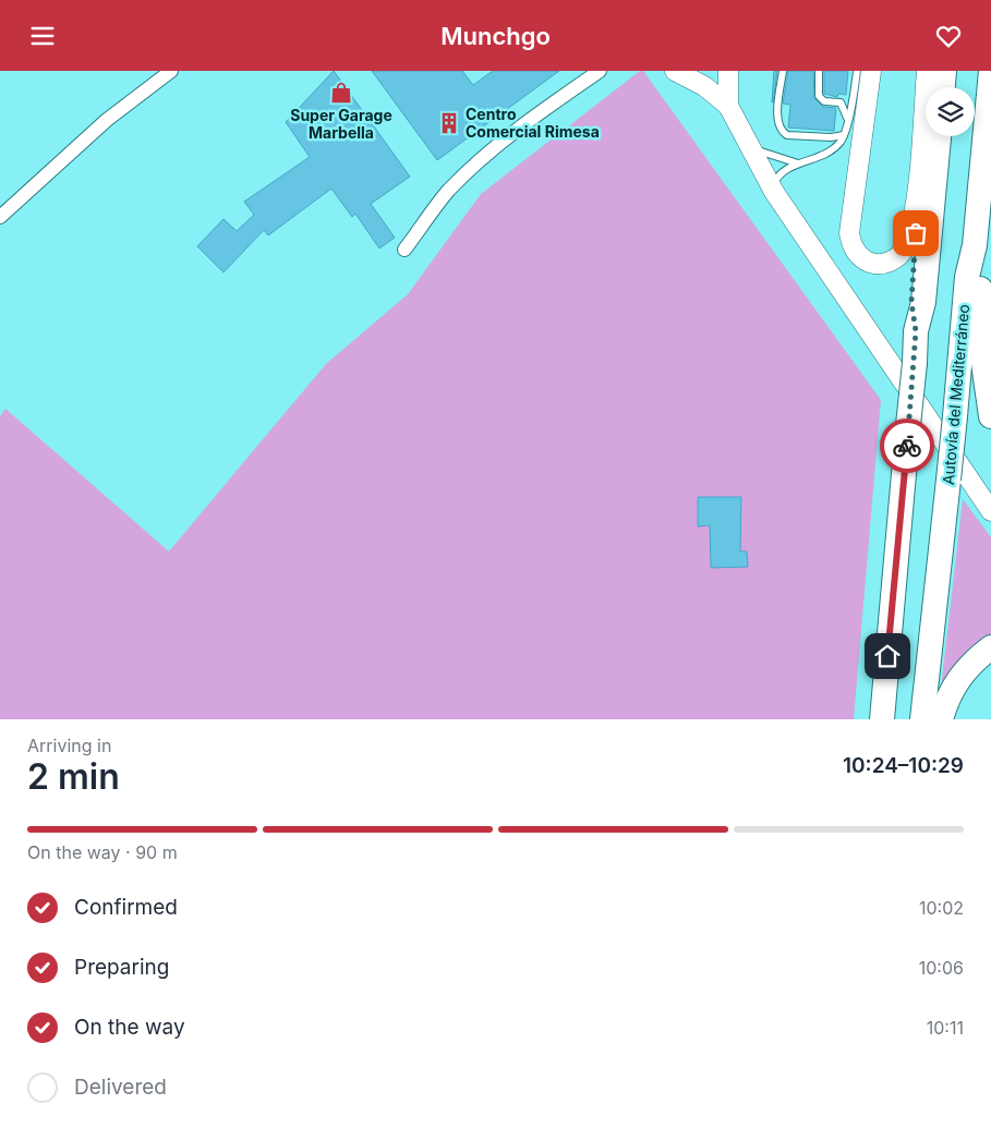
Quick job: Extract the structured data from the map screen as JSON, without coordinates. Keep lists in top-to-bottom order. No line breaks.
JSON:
{"streets":{"highway":["Autovía del Mediterráneo"]},"places":{"shop":["Super Garage Marbella"],"building":["Centro Comercial Rimesa"]},"page":{"header":"Munchgo","heading":["2 min","Arriving in","10:24–10:29"],"bar":"On the way · 90 m","list":[["Confirmed","10:02"],["Preparing","10:06"],["On the way","10:11"],"Delivered"]}}
